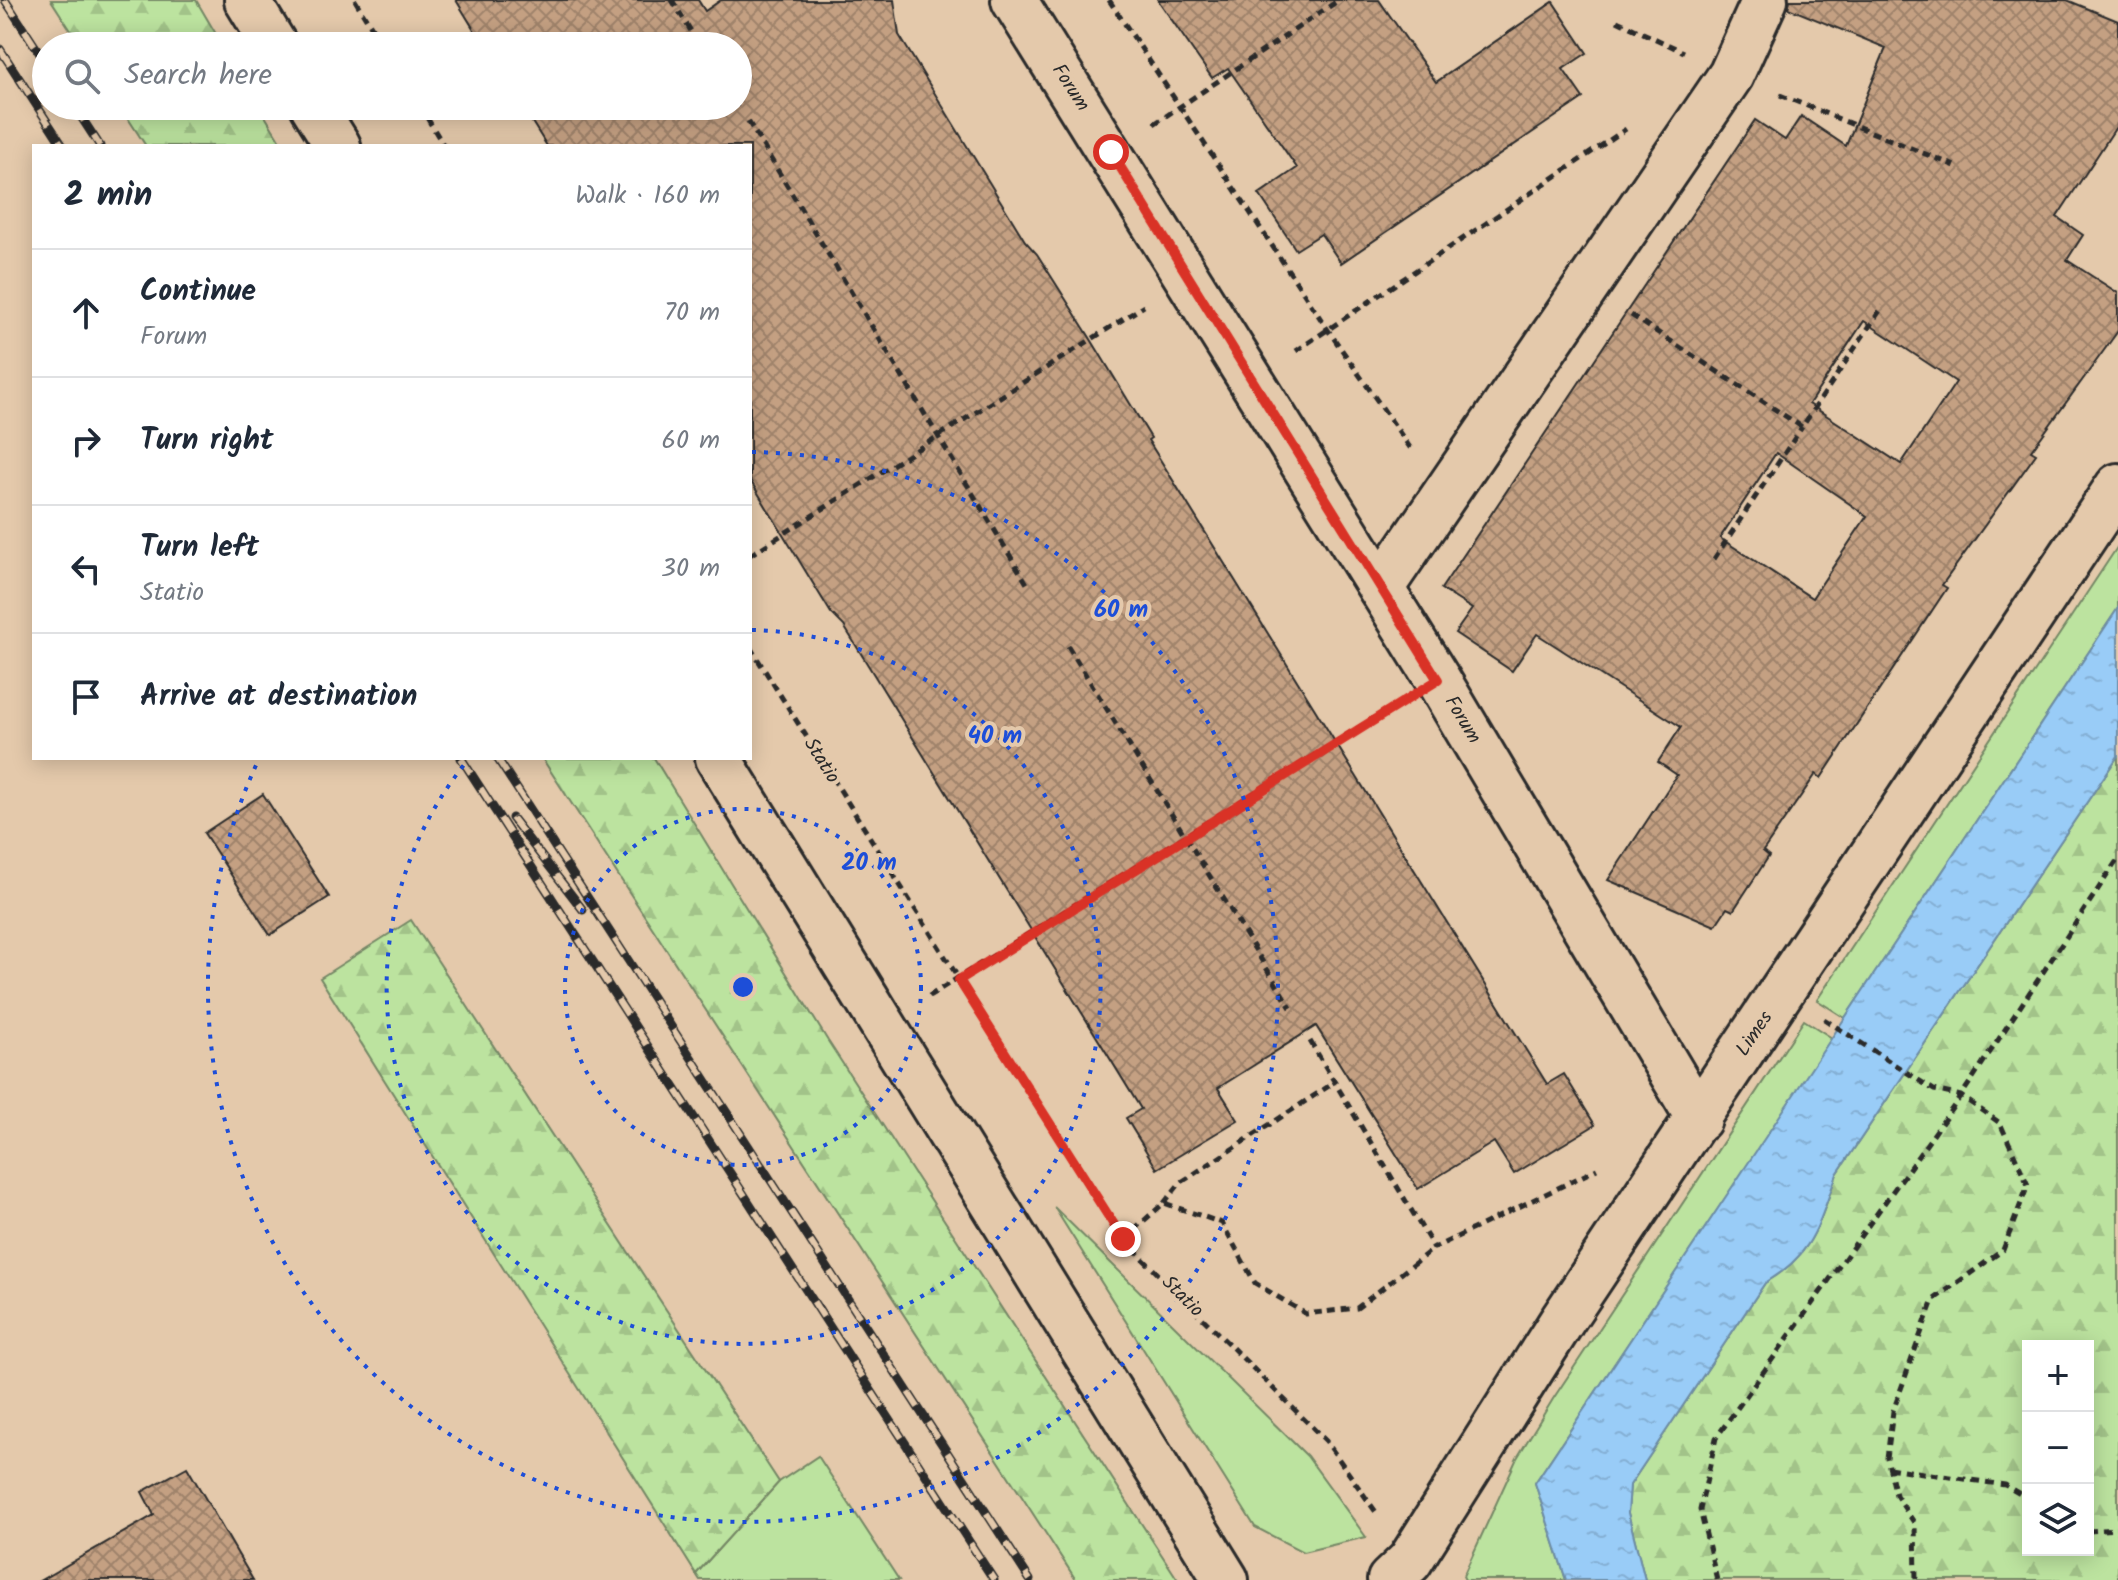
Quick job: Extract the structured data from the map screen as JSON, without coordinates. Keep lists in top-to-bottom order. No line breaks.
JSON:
{"streets":{"street":["Forum","Limes"],"path":["Statio"]},"crossings":[["Forum","Limes"],["Statio","Limes"]],"page":{"search":"Search here","heading":["2 min","Walk · 160 m"],"list":[["Continue","Forum","70 m"],["Turn right","60 m"],["Turn left","Statio","30 m"],"Arrive at destination"],"map_buttons":["+","−"]},"rings":["60 m","40 m","20 m"]}
